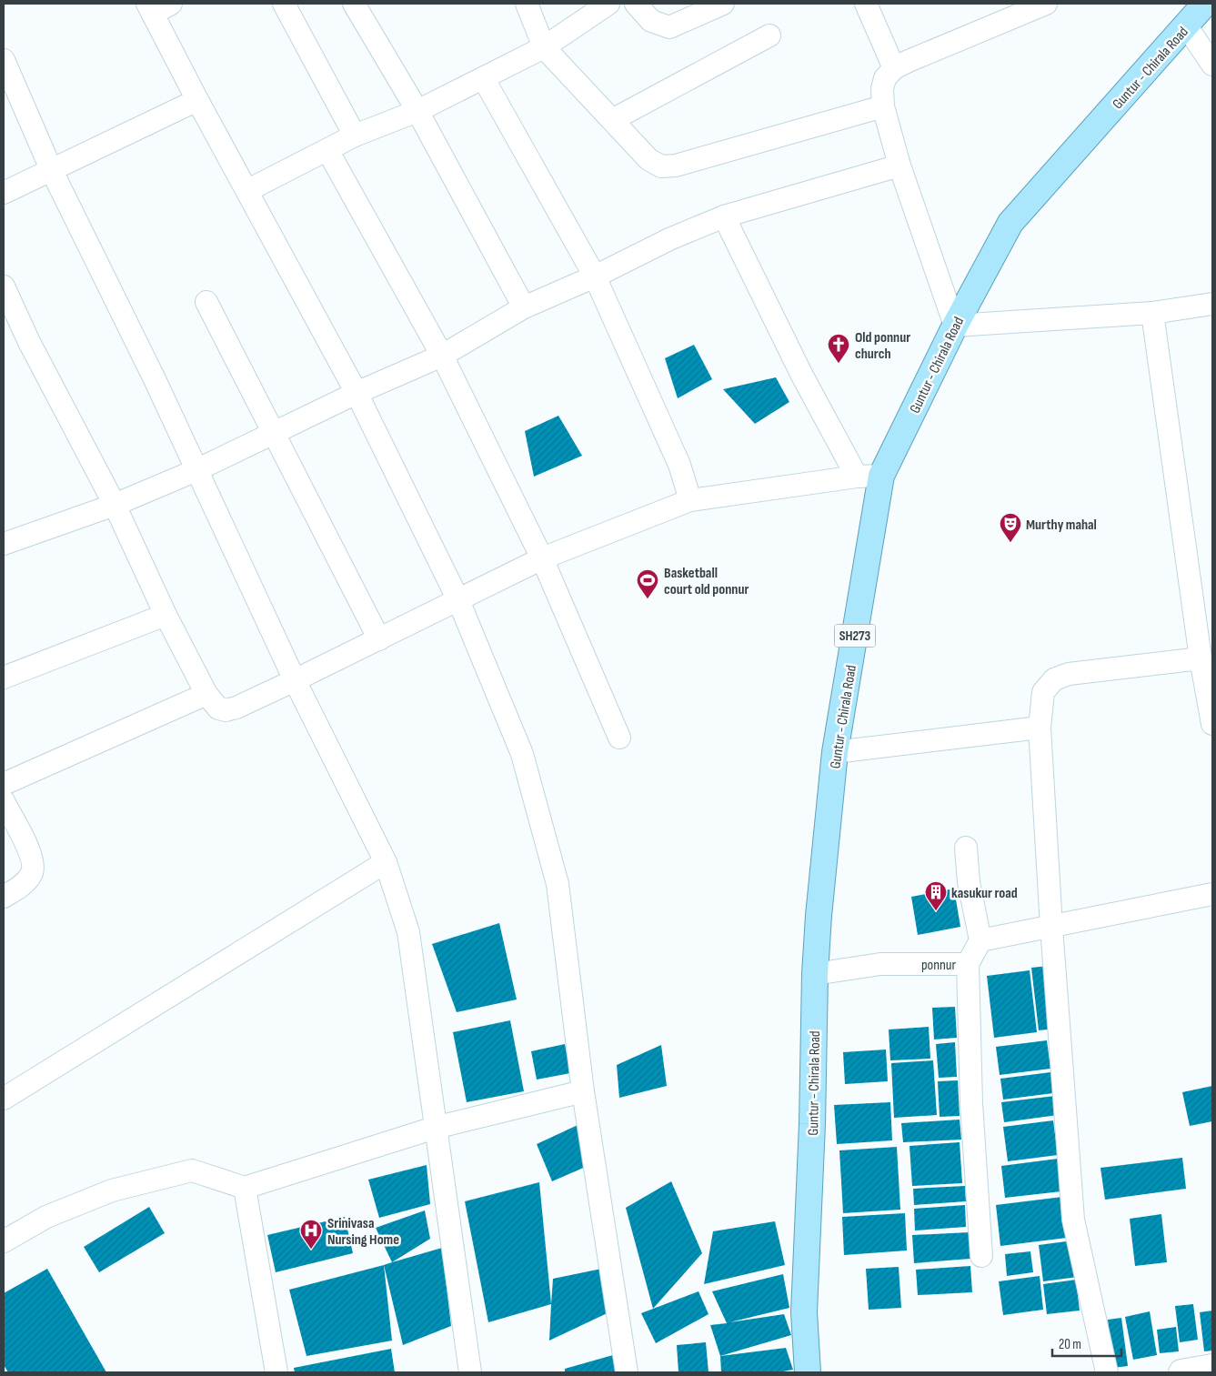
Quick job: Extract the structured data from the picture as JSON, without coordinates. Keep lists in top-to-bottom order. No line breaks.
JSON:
{"streets":{"main road":["Guntur - Chirala Road","SH273"],"street":["ponnur"]},"crossings":[["Guntur - Chirala Road","ponnur"]],"places":{"church":["Old ponnur church"],"theatre":["Murthy mahal"],"sports":["Basketball court old ponnur"],"building":["kasukur road"],"hospital":["Srinivasa Nursing Home"]},"scale_bar":"20 m"}
